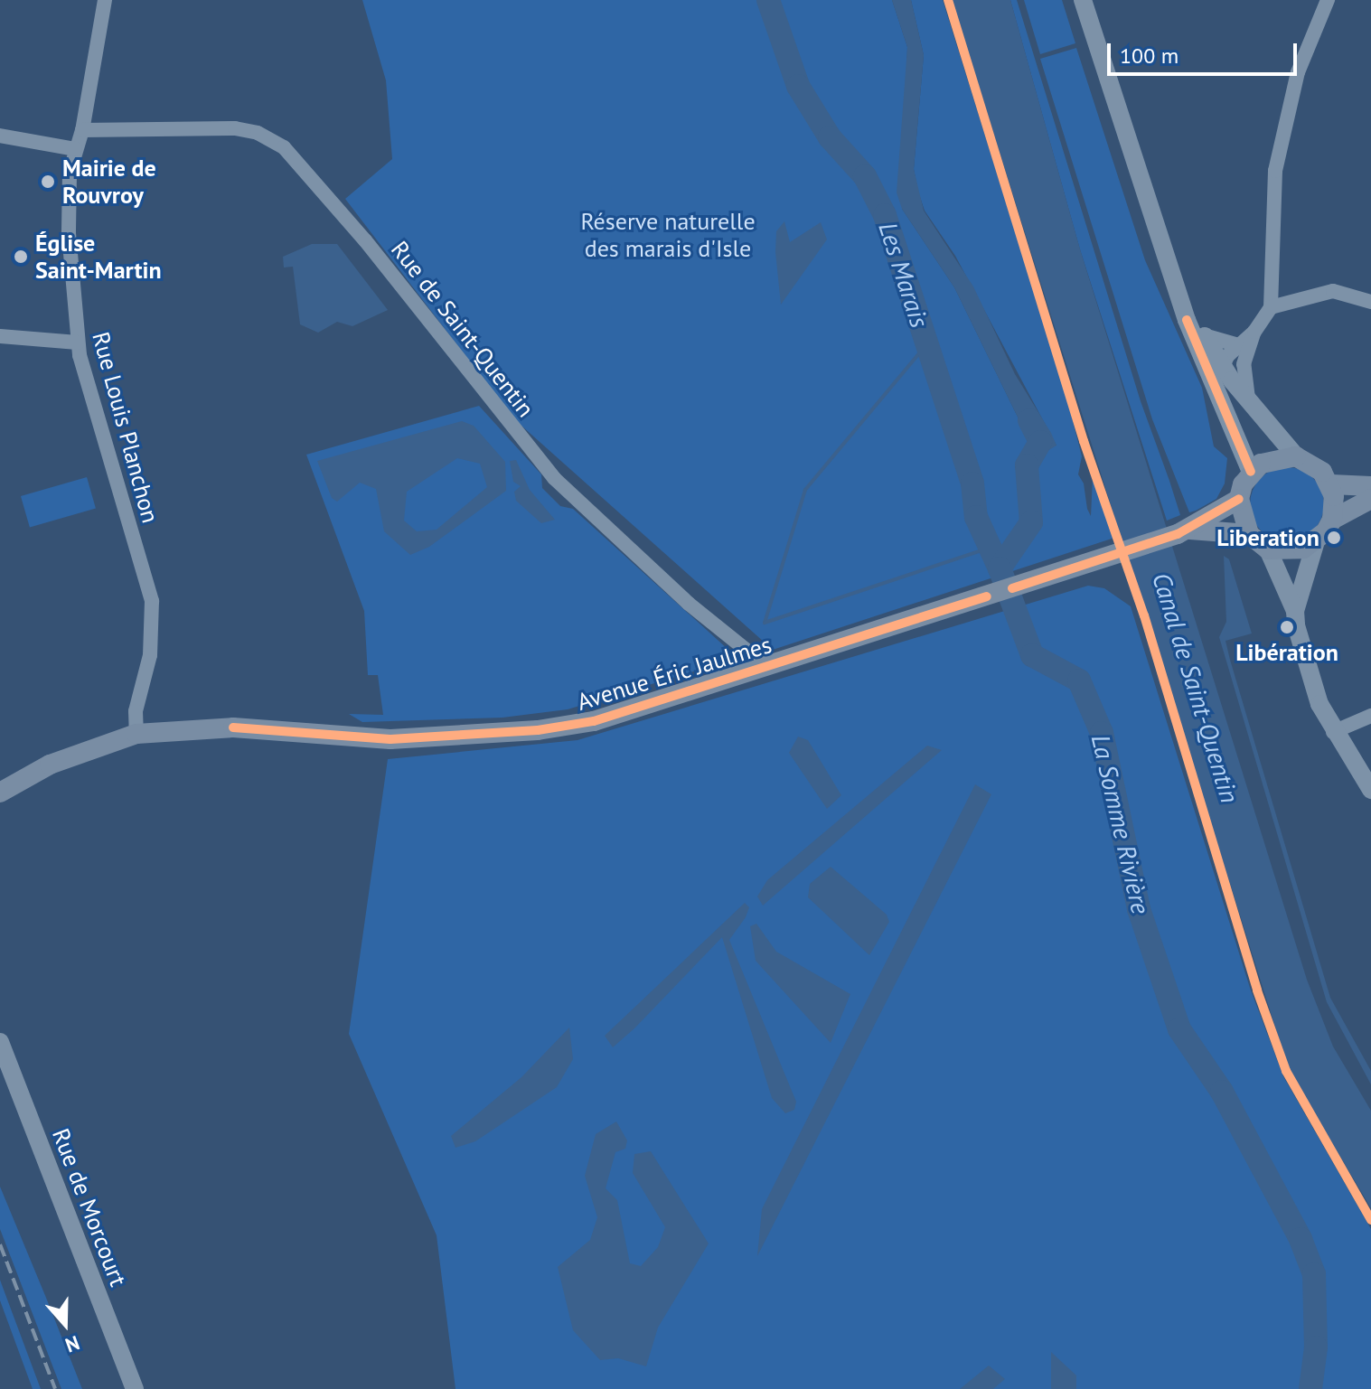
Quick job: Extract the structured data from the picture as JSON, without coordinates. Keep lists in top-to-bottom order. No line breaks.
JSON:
{"streets":{"main road":["Avenue Éric Jaulmes"],"street":["Rue de Saint-Quentin","Rue Louis Planchon","Rue de Morcourt"]},"crossings":[["Rue de Saint-Quentin","Rue Louis Planchon"],["Rue de Saint-Quentin","Avenue Éric Jaulmes"],["Rue Louis Planchon","Avenue Éric Jaulmes"]],"water":["Les Marais","Canal de Saint-Quentin","La Somme Rivière"],"parks":["Réserve naturelle des marais d'Isle"],"places":["Mairie de Rouvroy","Église Saint-Martin","Liberation","Libération"],"scale_bar":"100 m","north":"bottom"}
